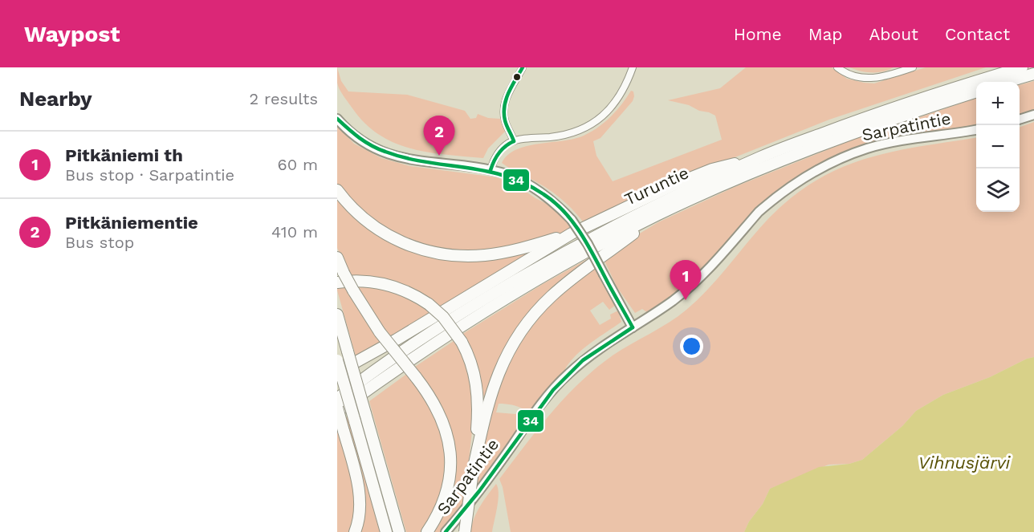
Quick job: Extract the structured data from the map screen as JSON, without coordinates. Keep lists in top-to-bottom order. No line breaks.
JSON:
{"streets":{"highway":["Turuntie"],"main road":["Sarpatintie"]},"water":["Vihnusjärvi"],"lines":["transit line 34"],"page":{"header":"Waypost","nav":["Home","Map","About","Contact"],"heading":["Nearby","2 results"],"map_buttons":["+","−"],"pins":["2","1"],"list":[{"mark":"1","name":"Pitkäniemi th","note":"Bus stop · Sarpatintie","value":"60 m"},{"mark":"2","name":"Pitkäniementie","note":"Bus stop","value":"410 m"}]}}
